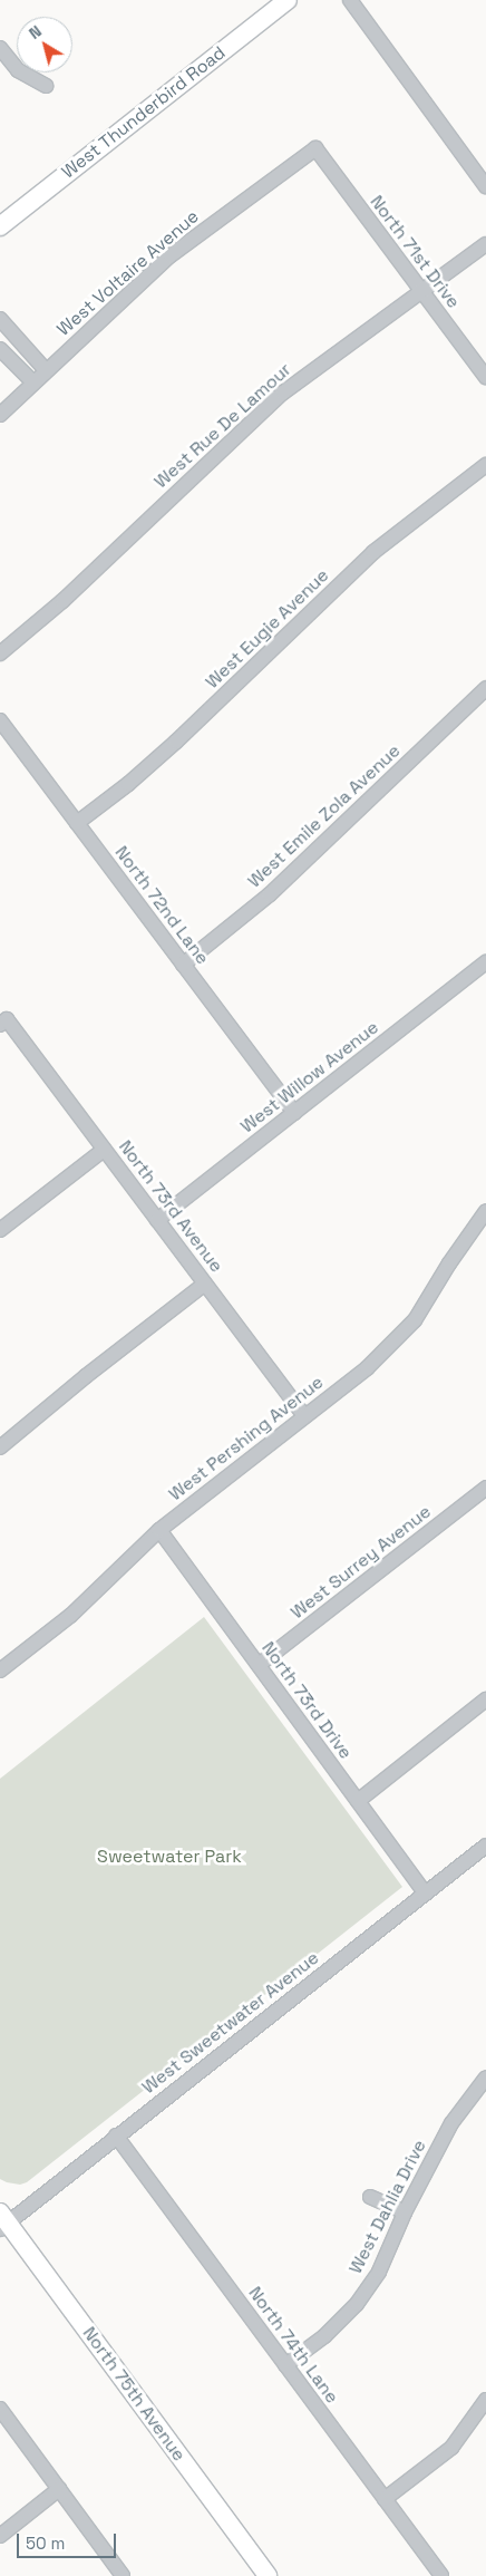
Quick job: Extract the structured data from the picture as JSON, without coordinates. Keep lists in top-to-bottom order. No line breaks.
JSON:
{"streets":{"main road":["West Thunderbird Road","North 75th Avenue"],"street":["North 71st Drive","West Voltaire Avenue","West Rue De Lamour","West Eugie Avenue","West Emile Zola Avenue","North 72nd Lane","West Willow Avenue","North 73rd Avenue","West Pershing Avenue","West Surrey Avenue","North 73rd Drive","West Sweetwater Avenue","West Dahlia Drive","North 74th Lane"]},"crossings":[["North 71st Drive","West Voltaire Avenue"],["North 71st Drive","West Rue De Lamour"],["West Eugie Avenue","North 72nd Lane"],["West Emile Zola Avenue","North 72nd Lane"],["North 72nd Lane","West Willow Avenue"],["West Willow Avenue","North 73rd Avenue"],["North 73rd Avenue","West Pershing Avenue"],["West Pershing Avenue","North 73rd Drive"],["West Surrey Avenue","North 73rd Drive"],["North 73rd Drive","West Sweetwater Avenue"],["West Sweetwater Avenue","North 74th Lane"],["West Sweetwater Avenue","North 75th Avenue"],["West Dahlia Drive","North 74th Lane"]],"parks":["Sweetwater Park"],"scale_bar":"50 m","north":"top left"}
